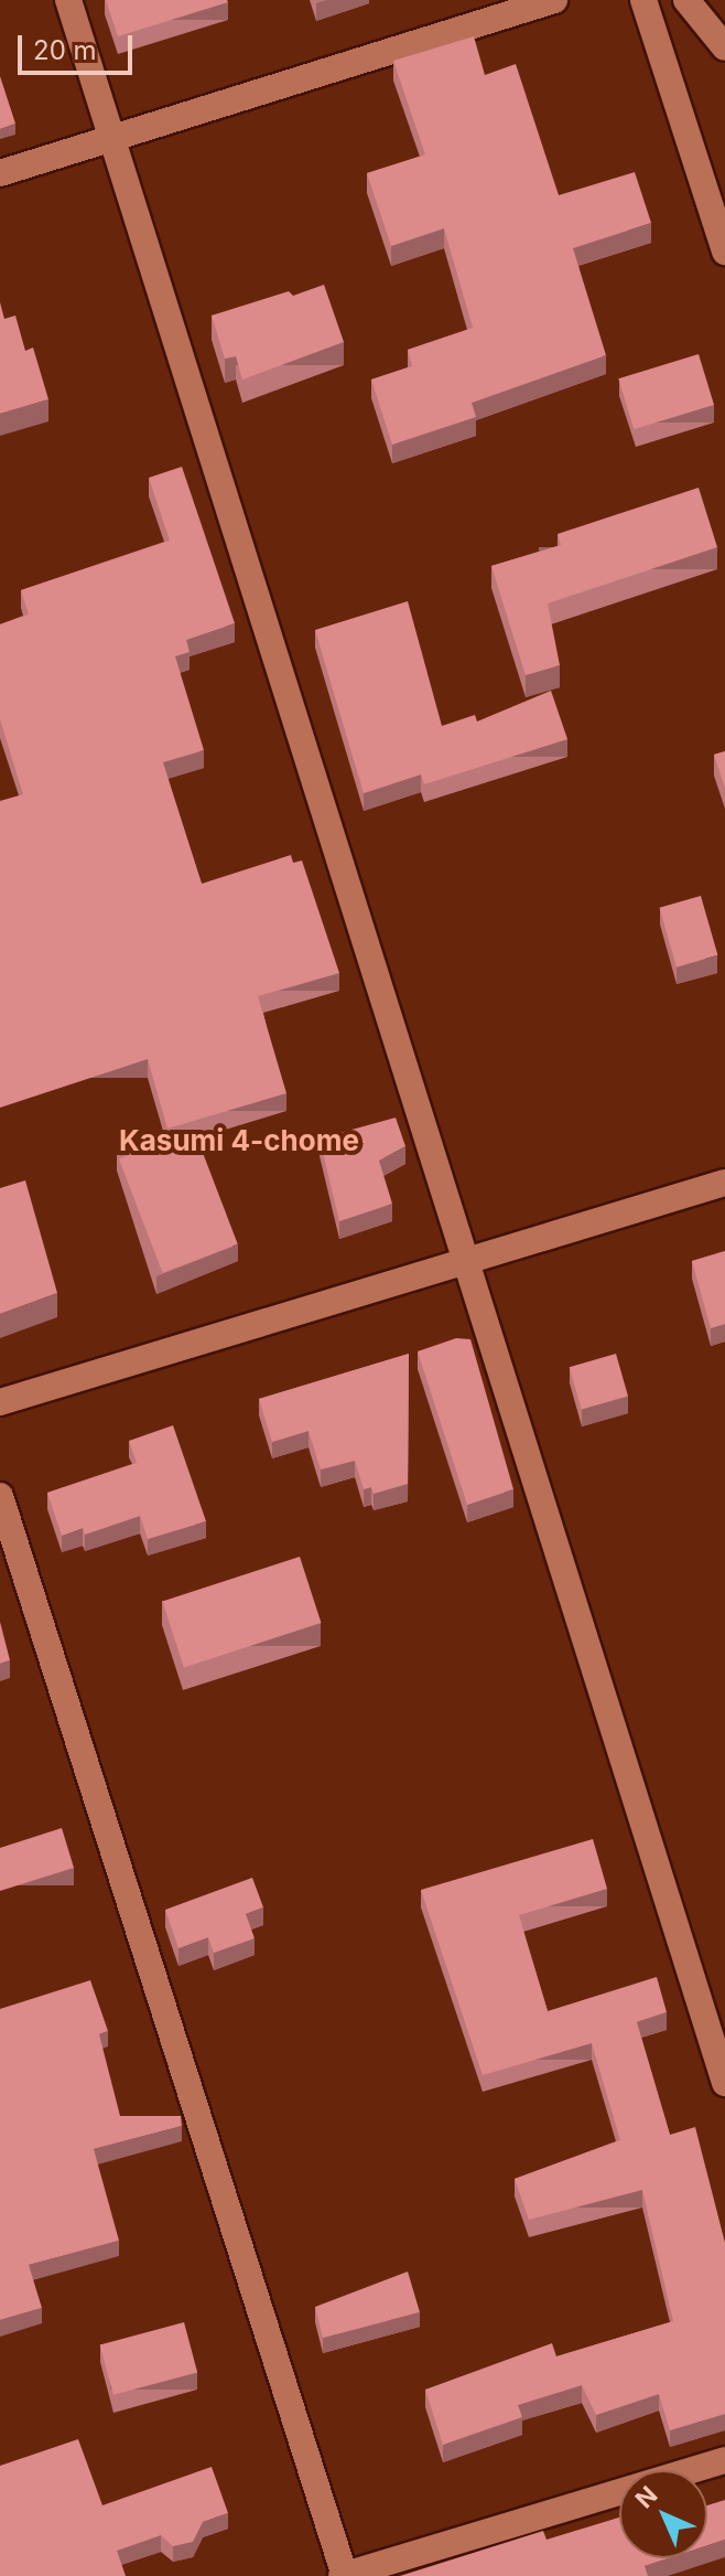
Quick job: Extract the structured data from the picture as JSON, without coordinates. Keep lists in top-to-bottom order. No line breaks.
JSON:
{"districts":["Kasumi 4-chome"],"scale_bar":"20 m","north":"top left"}
